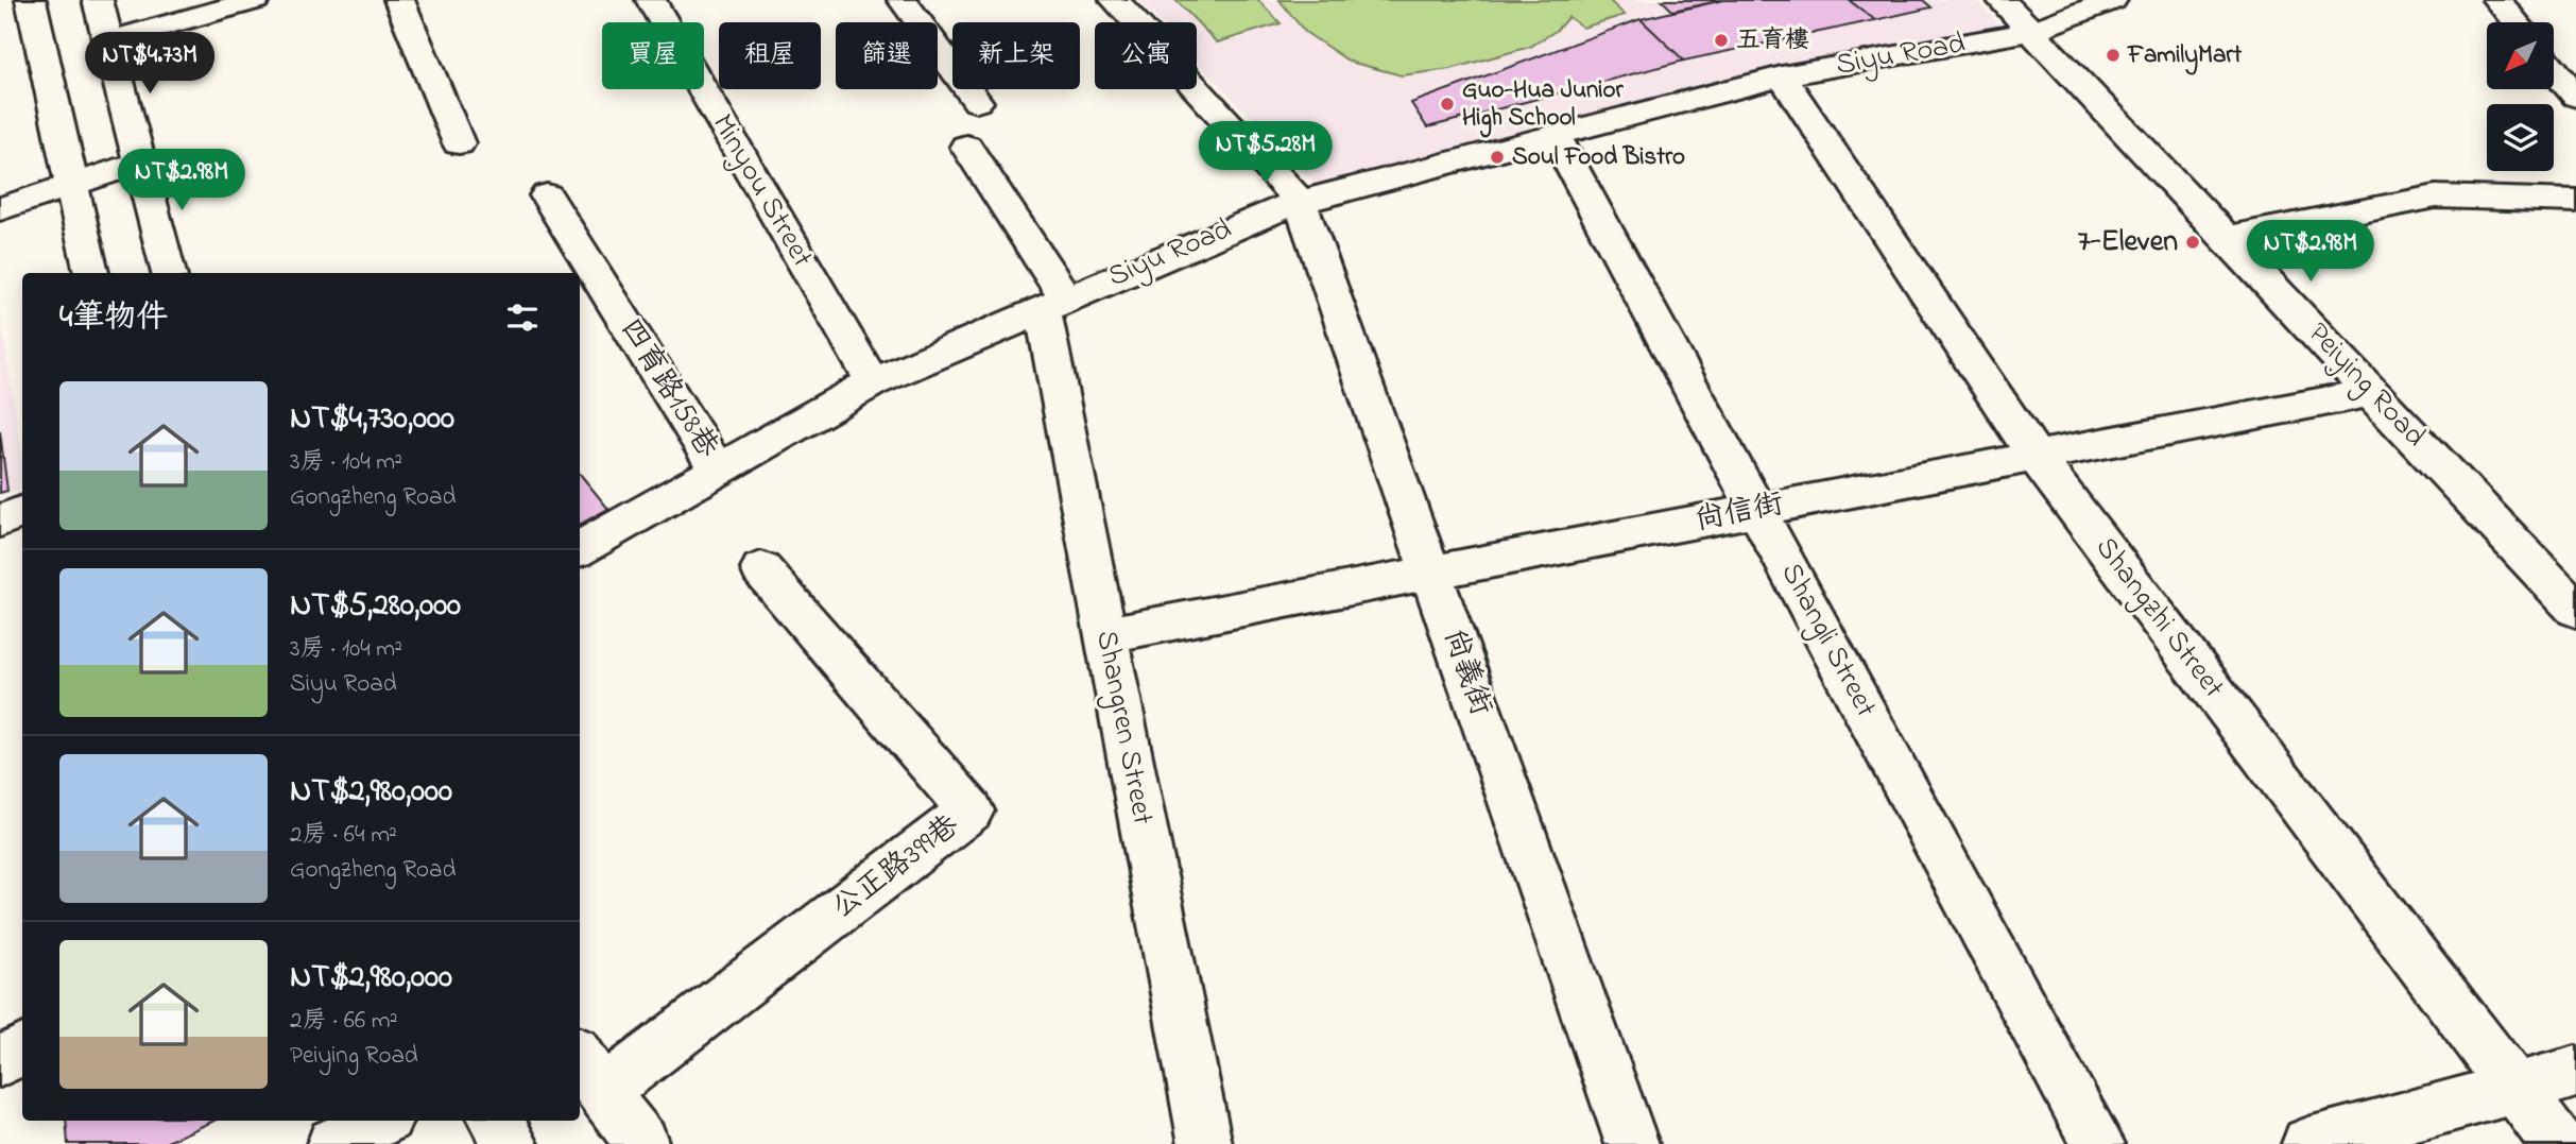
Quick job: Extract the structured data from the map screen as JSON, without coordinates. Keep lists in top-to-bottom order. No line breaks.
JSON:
{"streets":{"street":["Siyu Road","Minyou Street","Peiying Road","四育路158巷","尚信街","Shangzhi Street","Shangli Street","尚義街","Shangren Street","公正路399巷"]},"crossings":[["Siyu Road","Minyou Street"],["Siyu Road","Peiying Road"],["Siyu Road","四育路158巷"],["Siyu Road","Shangzhi Street"],["Siyu Road","Shangli Street"],["Siyu Road","尚義街"],["Siyu Road","Shangren Street"],["Peiying Road","尚信街"],["尚信街","Shangzhi Street"],["尚信街","Shangli Street"],["尚信街","尚義街"],["尚信街","Shangren Street"]],"places":["五育樓","FamilyMart","Guo-Hua Junior High School","Soul Food Bistro","7-Eleven"],"north":"bottom left","page":{"chip":["買屋","租屋","篩選","新上架","公寓"],"price":["NT$4.73M","NT$5.28M","NT$2.98M","NT$2.98M"],"heading":"4筆物件","list":[{"name":"NT$4,730,000","note":"3房 · 104 m² · Gongzheng Road"},{"name":"NT$5,280,000","note":"3房 · 104 m² · Siyu Road"},{"name":"NT$2,980,000","note":"2房 · 64 m² · Gongzheng Road"},{"name":"NT$2,980,000","note":"2房 · 66 m² · Peiying Road"}]}}
